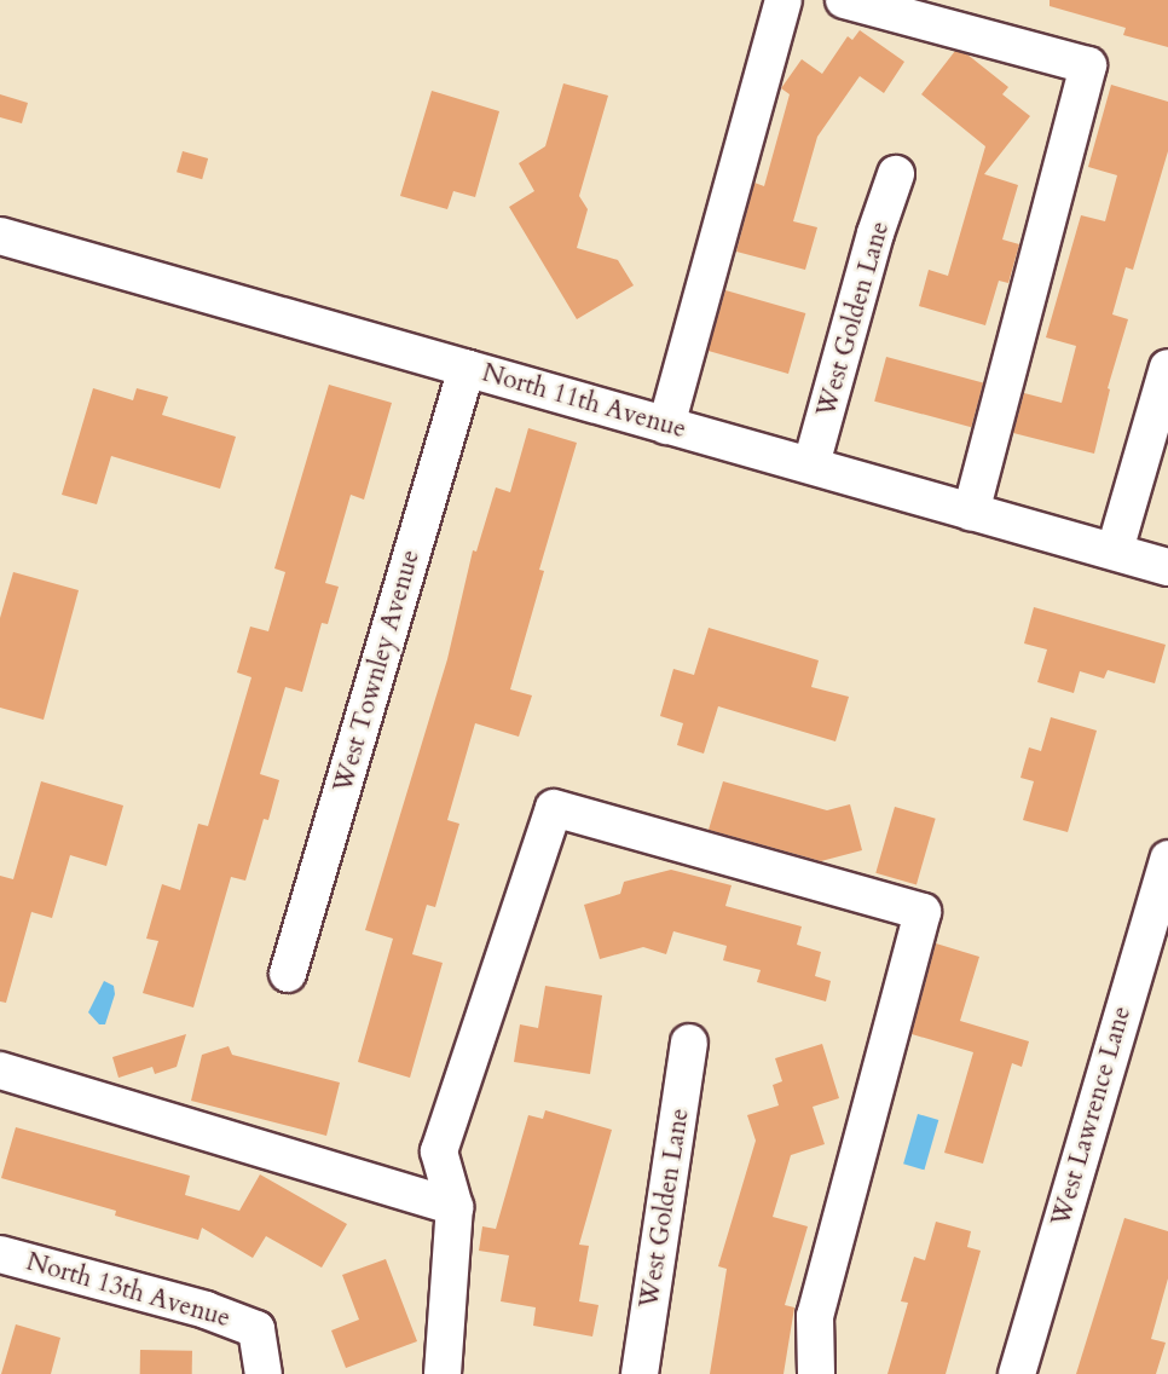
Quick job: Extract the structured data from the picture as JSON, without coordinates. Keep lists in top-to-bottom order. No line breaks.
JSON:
{"streets":{"street":["West Golden Lane","North 11th Avenue","West Townley Avenue","West Lawrence Lane","North 13th Avenue"]},"crossings":[["West Golden Lane","North 11th Avenue"],["North 11th Avenue","West Townley Avenue"]]}
